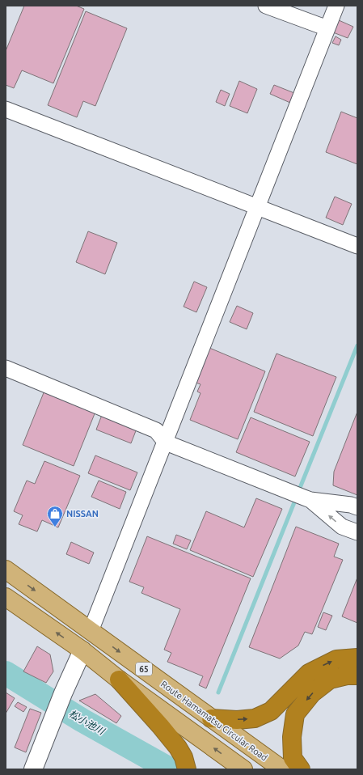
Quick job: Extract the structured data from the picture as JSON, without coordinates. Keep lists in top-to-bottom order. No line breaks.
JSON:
{"streets":{"main road":["65","Route Hamamatsu Circular Road"]},"water":["松小池川"],"places":{"shop":["NISSAN"]}}
